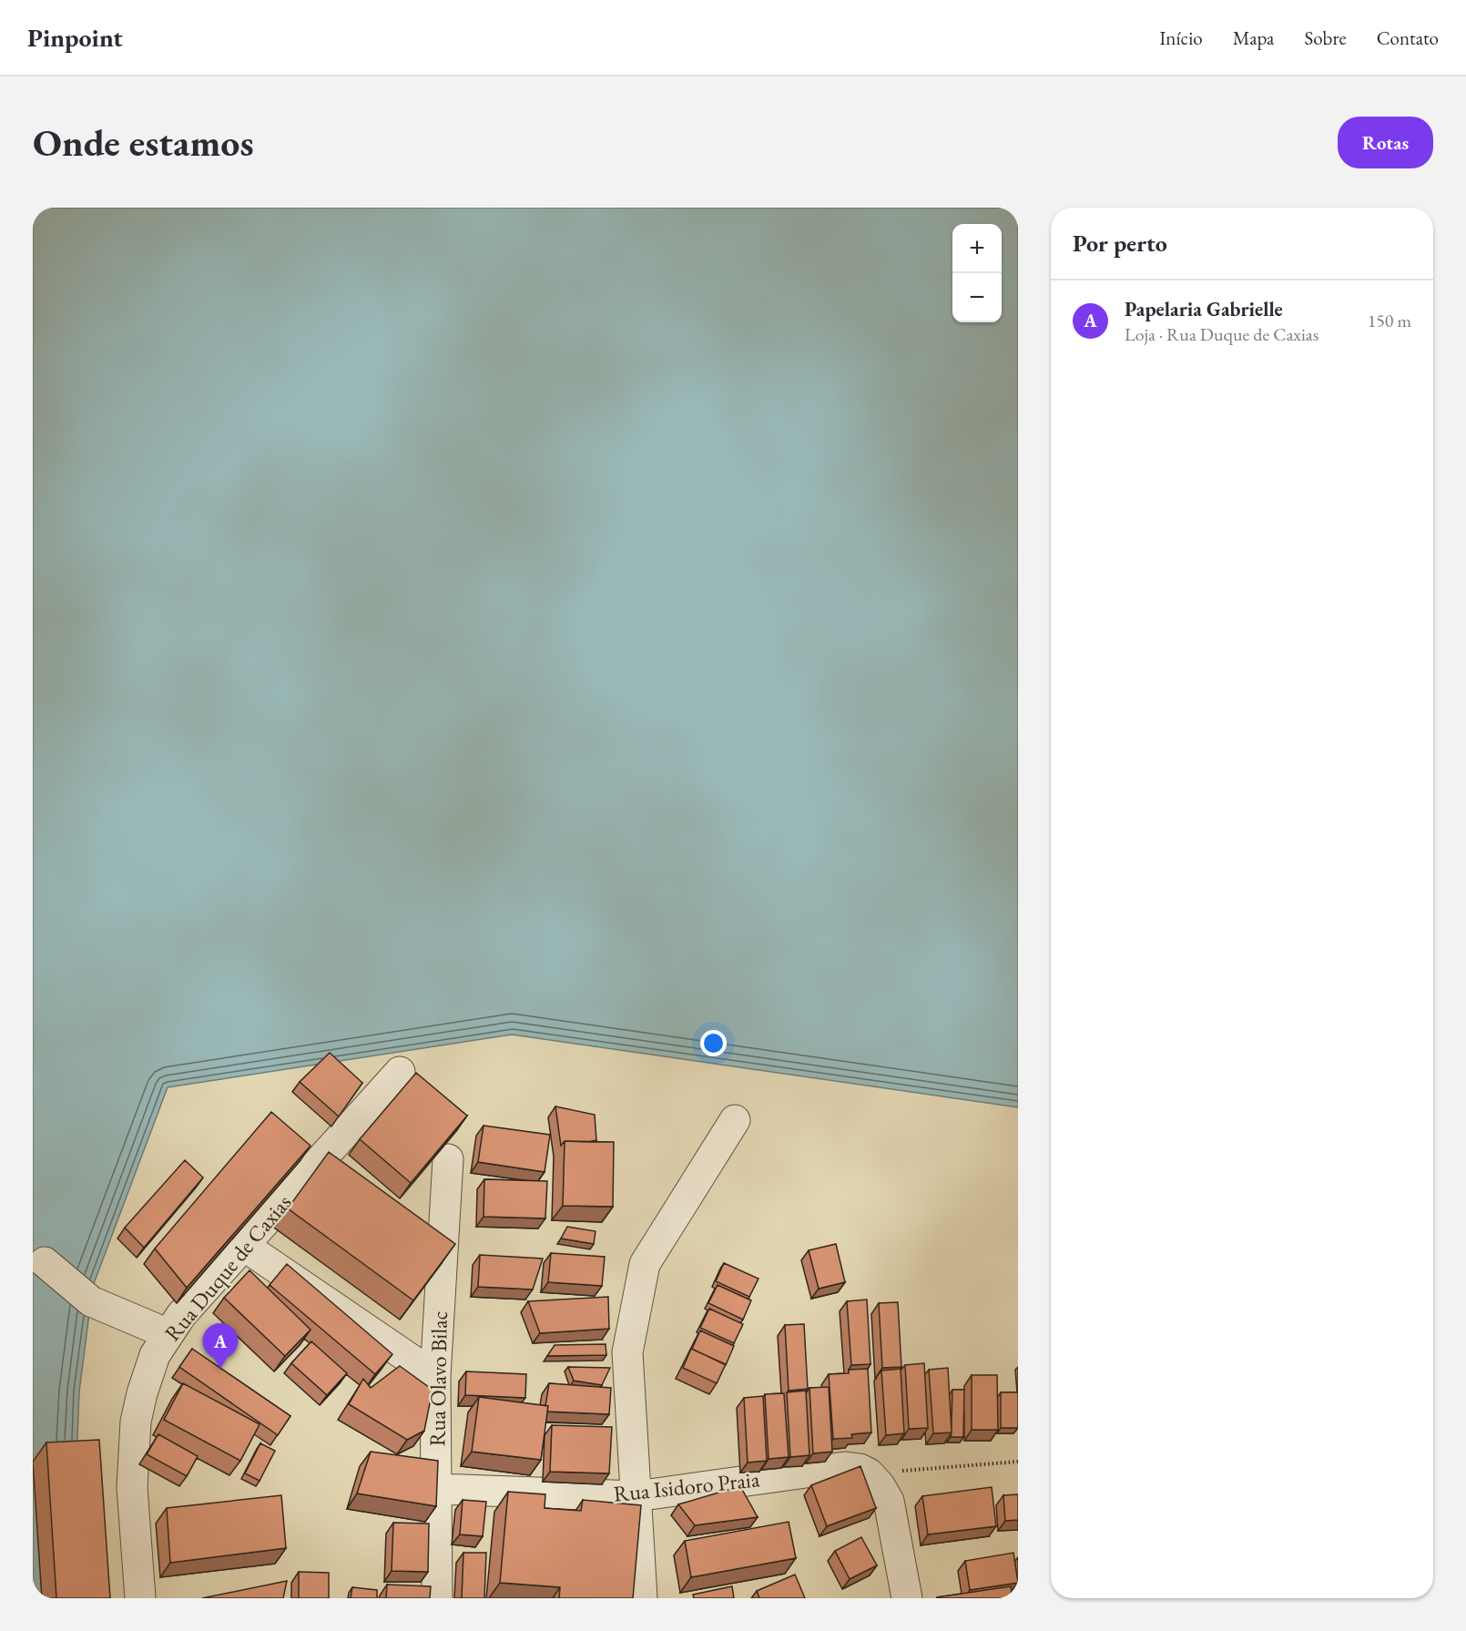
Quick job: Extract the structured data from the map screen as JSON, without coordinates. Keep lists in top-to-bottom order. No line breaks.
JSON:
{"streets":{"street":["Rua Duque de Caxias","Rua Olavo Bilac","Rua Isidoro Praia"]},"crossings":[["Rua Olavo Bilac","Rua Isidoro Praia"]],"page":{"header":"Pinpoint","nav":["Início","Mapa","Sobre","Contato"],"buttons":"Rotas","title":"Onde estamos","heading":"Por perto","map_buttons":["+","−"],"list":[{"mark":"A","name":"Papelaria Gabrielle","note":"Loja · Rua Duque de Caxias","value":"150 m"}],"pins":"A"}}
